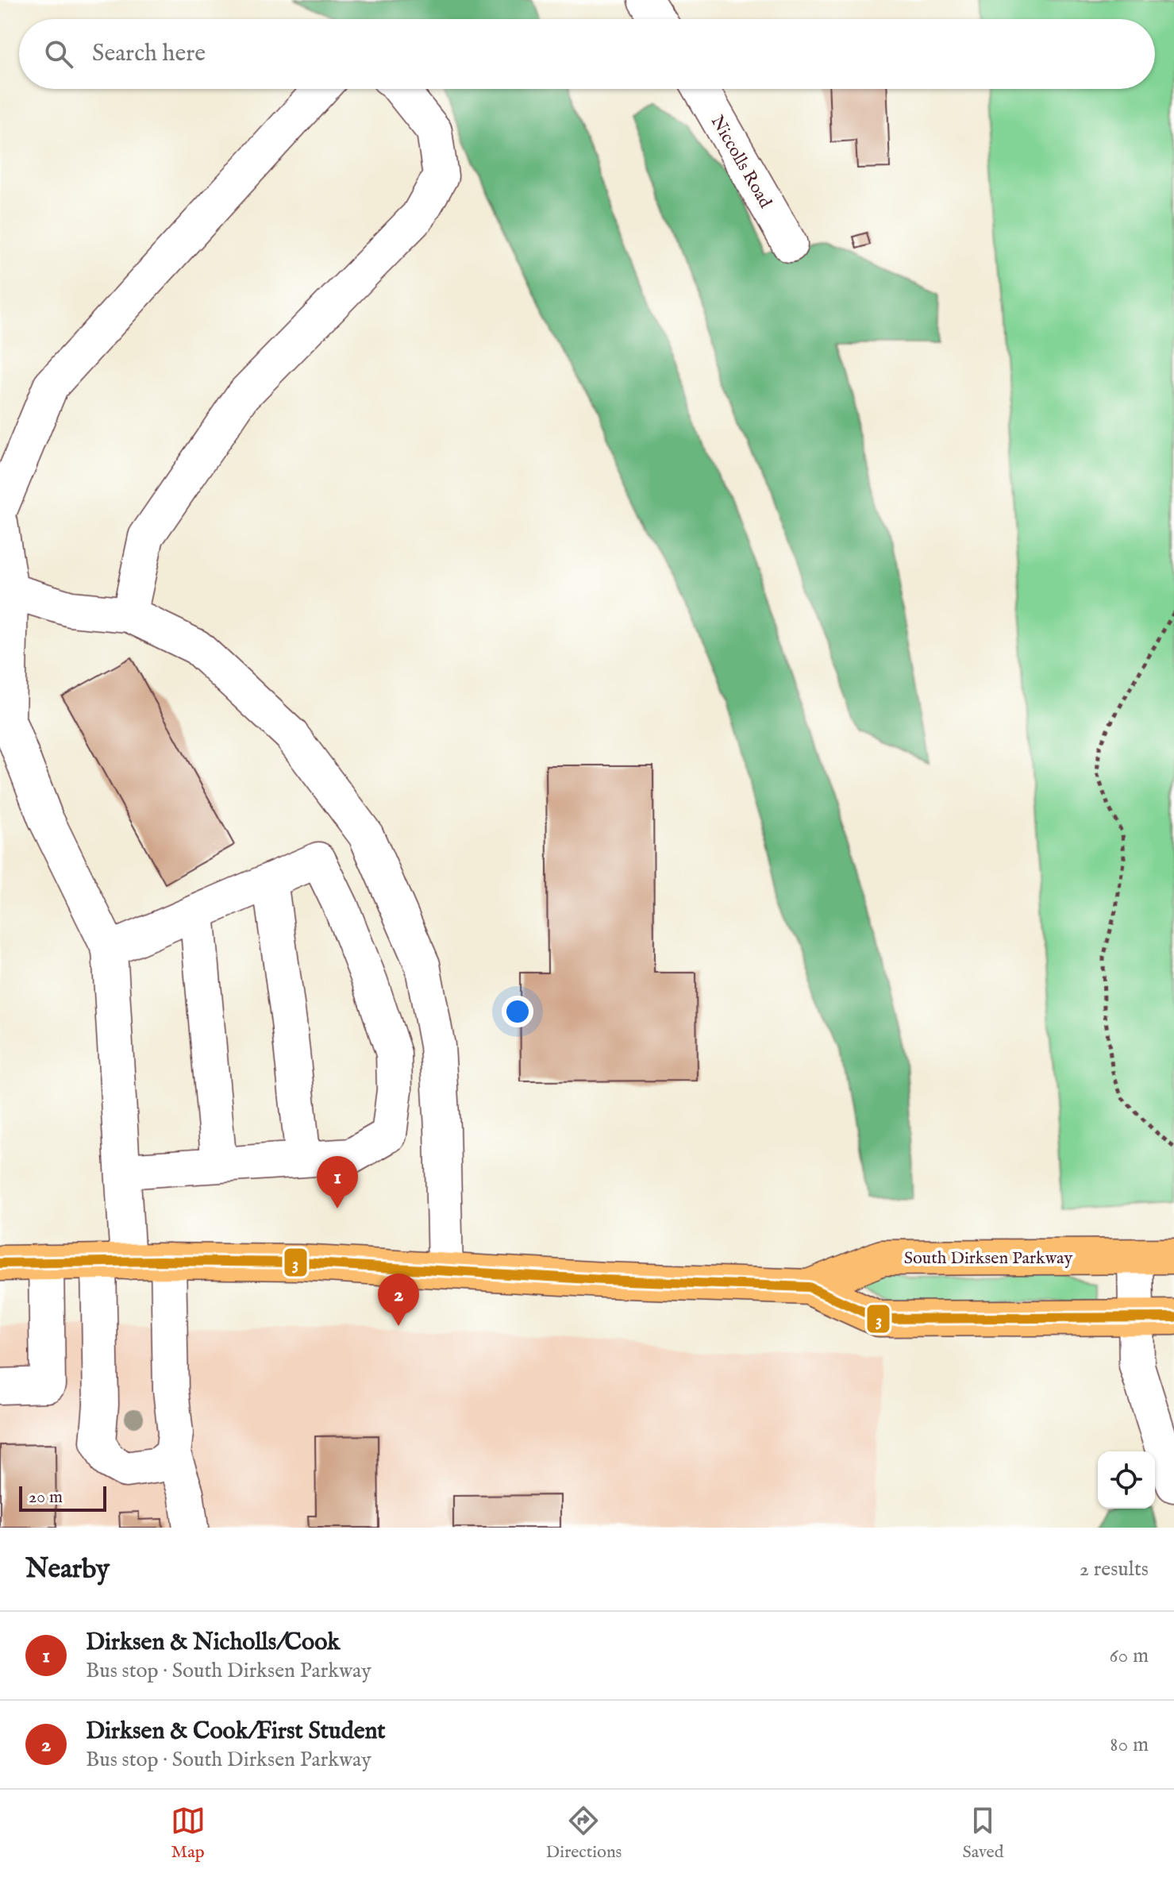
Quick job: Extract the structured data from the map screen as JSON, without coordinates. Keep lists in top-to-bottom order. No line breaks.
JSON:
{"streets":{"main road":["South Dirksen Parkway"],"street":["Niccolls Road"]},"lines":["transit line 3"],"scale_bar":"20 m","page":{"search":"Search here","pins":["1","2"],"scale":"20 m","heading":["Nearby","2 results"],"list":[{"mark":"1","name":"Dirksen & Nicholls/Cook","note":"Bus stop · South Dirksen Parkway","value":"60 m"},{"mark":"2","name":"Dirksen & Cook/First Student","note":"Bus stop · South Dirksen Parkway","value":"80 m"}],"nav":["Map","Directions","Saved"]}}
